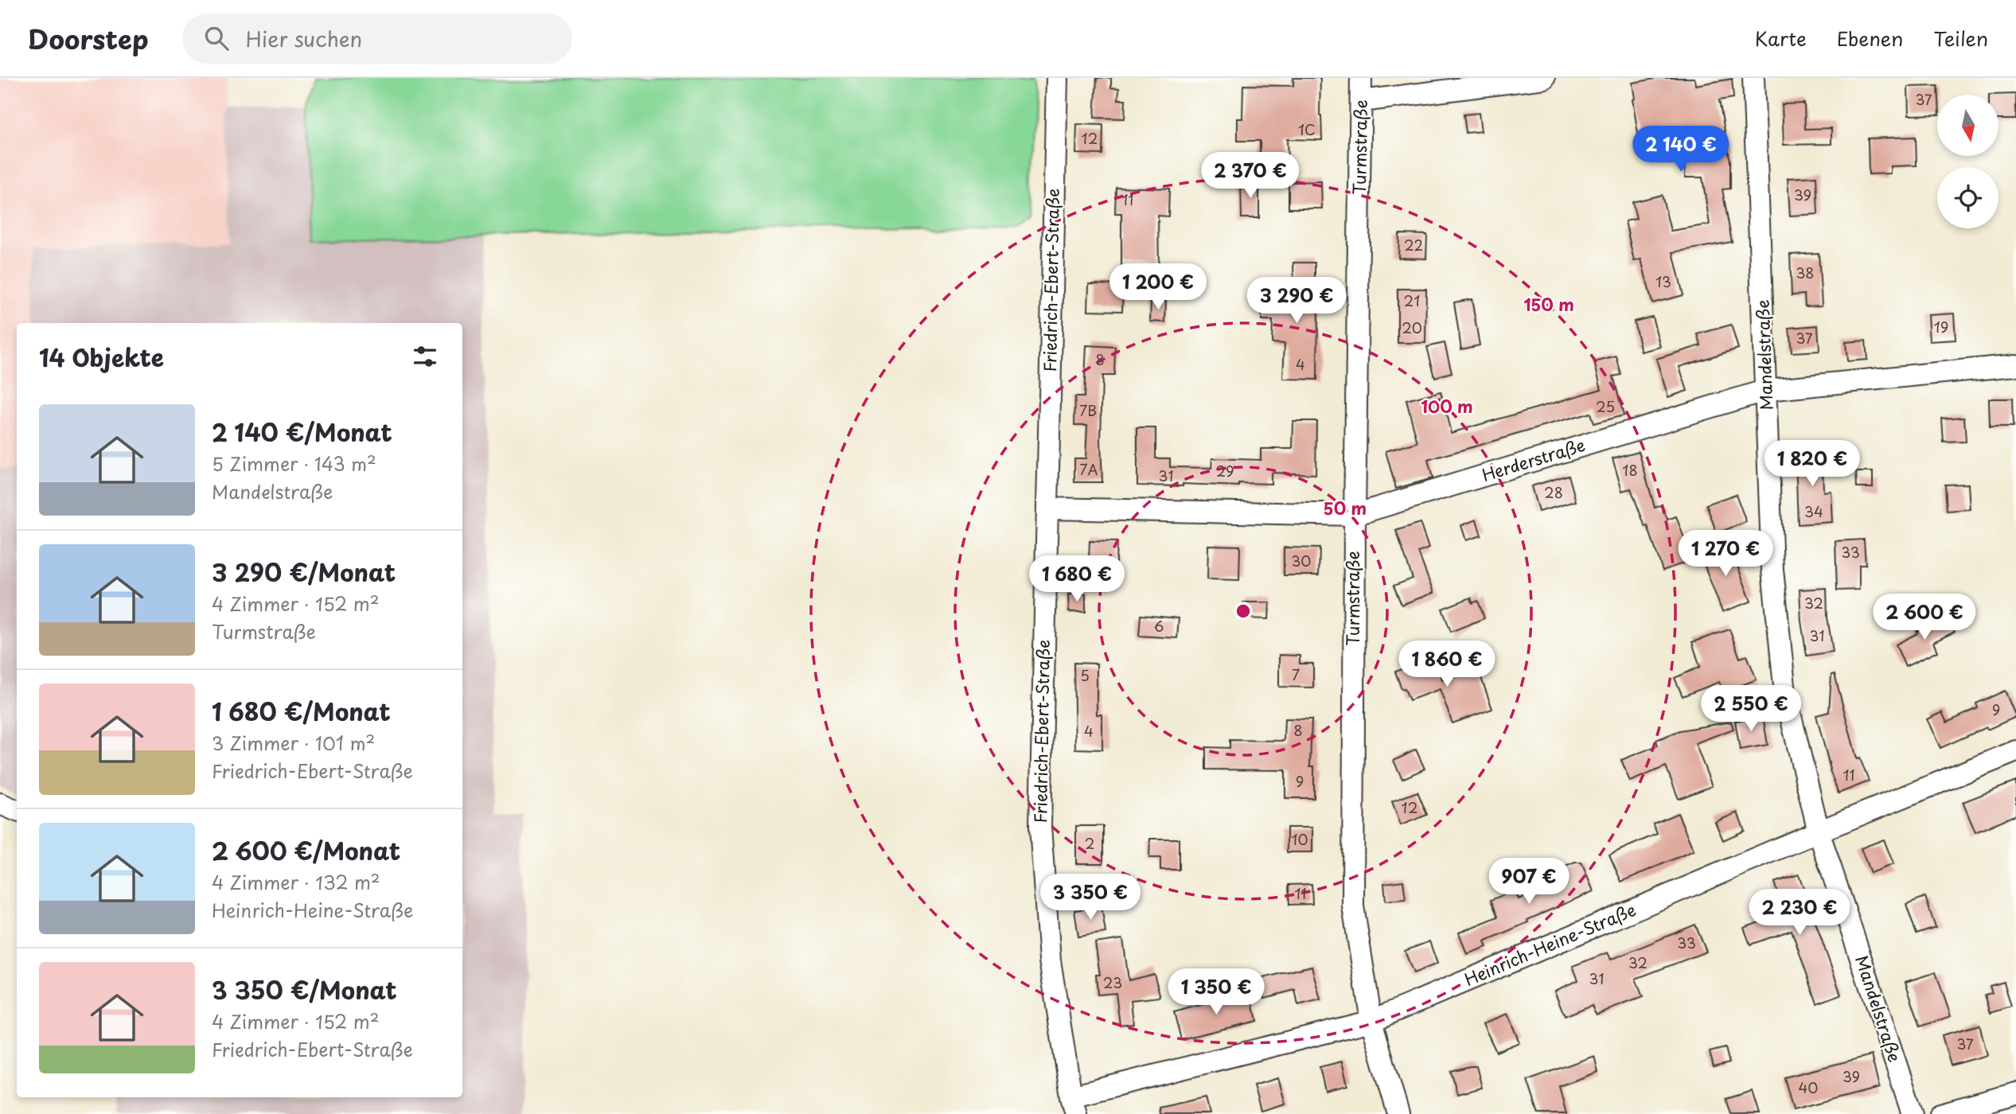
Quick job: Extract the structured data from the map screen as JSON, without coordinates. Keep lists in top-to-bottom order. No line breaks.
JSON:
{"streets":{"street":["Turmstraße","Friedrich-Ebert-Straße","Mandelstraße","Herderstraße","Heinrich-Heine-Straße"]},"crossings":[["Turmstraße","Herderstraße"],["Turmstraße","Heinrich-Heine-Straße"],["Friedrich-Ebert-Straße","Herderstraße"],["Friedrich-Ebert-Straße","Heinrich-Heine-Straße"],["Mandelstraße","Herderstraße"],["Mandelstraße","Heinrich-Heine-Straße"]],"house_numbers":["37","1C","12","39","11","22","38","13","21","19","20","37","8","4","25","7B","7A","18","29","31","28","34","33","30","32","6","31","7","5","9","8","4","11","9","12","10","2","11","33","32","31","23","37","39","40"],"north":"bottom","page":{"header":"Doorstep","search":"Hier suchen","nav":["Karte","Ebenen","Teilen"],"price":["2 140 €","2 370 €","1 200 €","3 290 €","1 820 €","1 270 €","1 680 €","2 600 €","1 860 €","2 550 €","907 €","3 350 €","2 230 €","1 350 €"],"heading":"14 Objekte","list":[{"name":"2 140 €/Monat","note":"5 Zimmer · 143 m² · Mandelstraße"},{"name":"3 290 €/Monat","note":"4 Zimmer · 152 m² · Turmstraße"},{"name":"1 680 €/Monat","note":"3 Zimmer · 101 m² · Friedrich-Ebert-Straße"},{"name":"2 600 €/Monat","note":"4 Zimmer · 132 m² · Heinrich-Heine-Straße"},{"name":"3 350 €/Monat","note":"4 Zimmer · 152 m² · Friedrich-Ebert-Straße"}]},"rings":["150 m","100 m","50 m"]}
